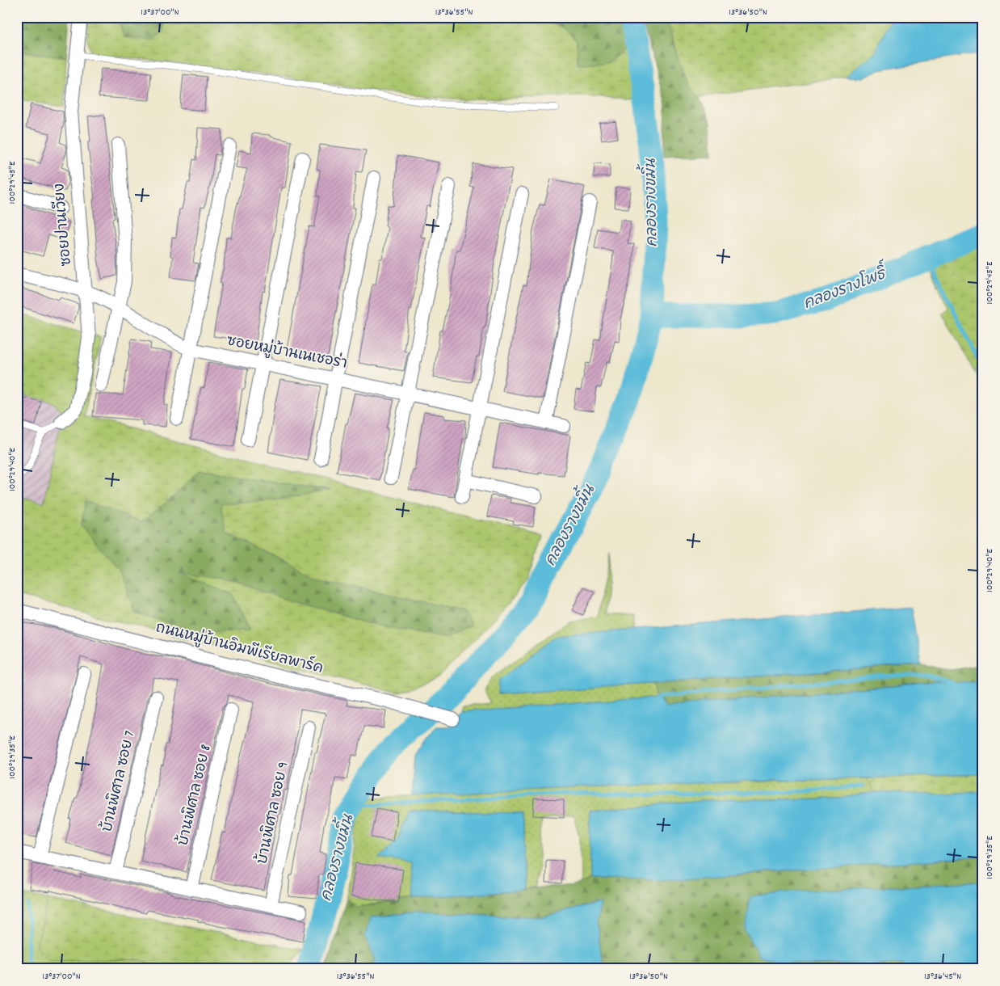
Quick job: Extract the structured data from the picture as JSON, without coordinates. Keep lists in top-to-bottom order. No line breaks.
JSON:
{"streets":{"street":["ซอยปานเวียง","ซอยหมู่บ้านเนเชอร่า","ถนนหมู่บ้านอิมพีเรียลพาร์ค","บ้านพิศาล ซอย 7","บ้านพิศาล ซอย 8","บ้านพิศาล ซอย 9"]},"crossings":[["ซอยปานเวียง","ซอยหมู่บ้านเนเชอร่า"]],"water":["คลองรางขมิ้น","คลองรางโพธิ์"],"coordinates":["13°37'00\"N","13°36'55\"N","13°36'50\"N","100°29'45\"E","100°29'40\"E","100°29'35\"E","13°36'45\"N"]}
